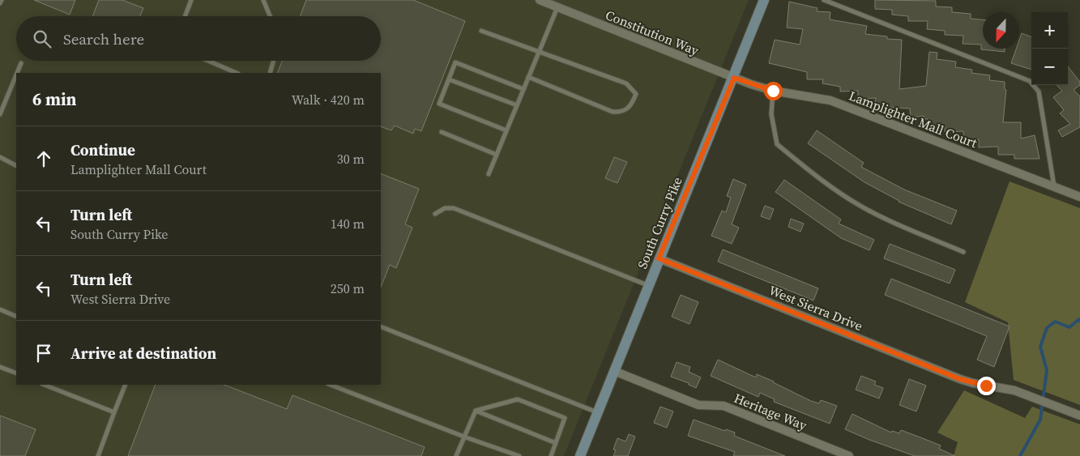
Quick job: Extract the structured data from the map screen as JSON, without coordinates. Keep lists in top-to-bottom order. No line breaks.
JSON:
{"streets":{"main road":["South Curry Pike"],"street":["Constitution Way","Lamplighter Mall Court","West Sierra Drive","Heritage Way"]},"crossings":[["Constitution Way","Lamplighter Mall Court"],["Constitution Way","South Curry Pike"],["Lamplighter Mall Court","South Curry Pike"],["South Curry Pike","West Sierra Drive"],["South Curry Pike","Heritage Way"]],"north":"bottom","page":{"map_buttons":["+","−"],"search":"Search here","heading":["6 min","Walk · 420 m"],"list":[["Continue","Lamplighter Mall Court","30 m"],["Turn left","South Curry Pike","140 m"],["Turn left","West Sierra Drive","250 m"],"Arrive at destination"]}}
